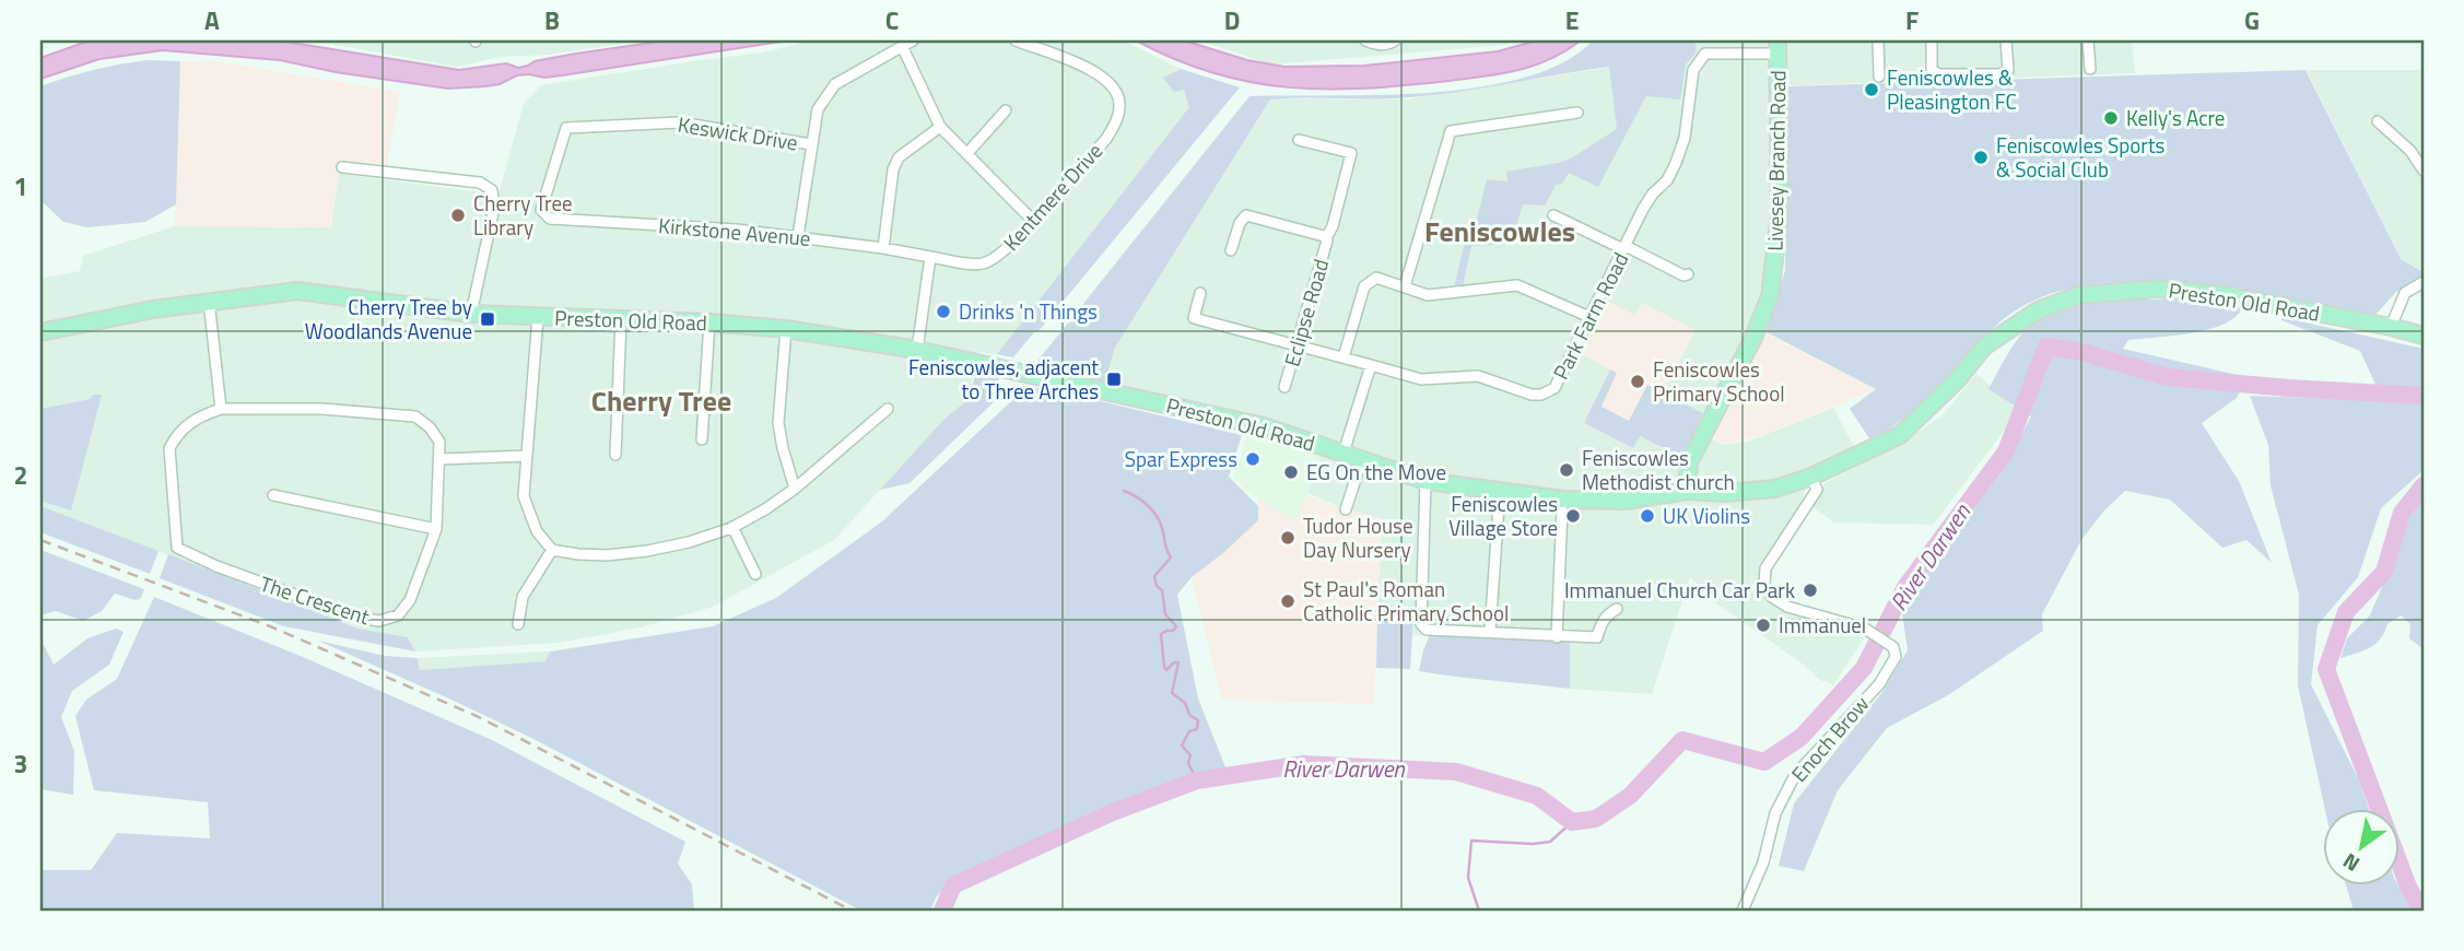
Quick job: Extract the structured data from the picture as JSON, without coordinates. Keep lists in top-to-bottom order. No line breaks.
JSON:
{"streets":{"main road":["Livesey Branch Road","Preston Old Road"],"street":["Keswick Drive","Kentmere Drive","Kirkstone Avenue","Eclipse Road","Park Farm Road","The Crescent","Enoch Brow"]},"crossings":[["Keswick Drive","Kirkstone Avenue"],["Livesey Branch Road","Preston Old Road"],["Livesey Branch Road","Park Farm Road"],["Kentmere Drive","Kirkstone Avenue"],["Preston Old Road","Enoch Brow"],["Eclipse Road","Park Farm Road"]],"districts":["Feniscowles","Cherry Tree"],"water":["River Darwen"],"places":{"other":["Feniscowles & Pleasington FC","Kelly's Acre","Feniscowles Sports & Social Club","Cherry Tree Library","Drinks 'n Things","Feniscowles Primary School","Spar Express","Feniscowles Methodist church","EG On the Move","Feniscowles Village Store","UK Violins","Tudor House Day Nursery","Immanuel Church Car Park","St Paul's Roman Catholic Primary School","Immanuel"],"transit":["Cherry Tree by Woodlands Avenue","Feniscowles, adjacent to Three Arches"]},"north":"bottom left","grid":{"columns":["A","B","C","D","E","F","G"],"rows":["1","2","3"]}}
